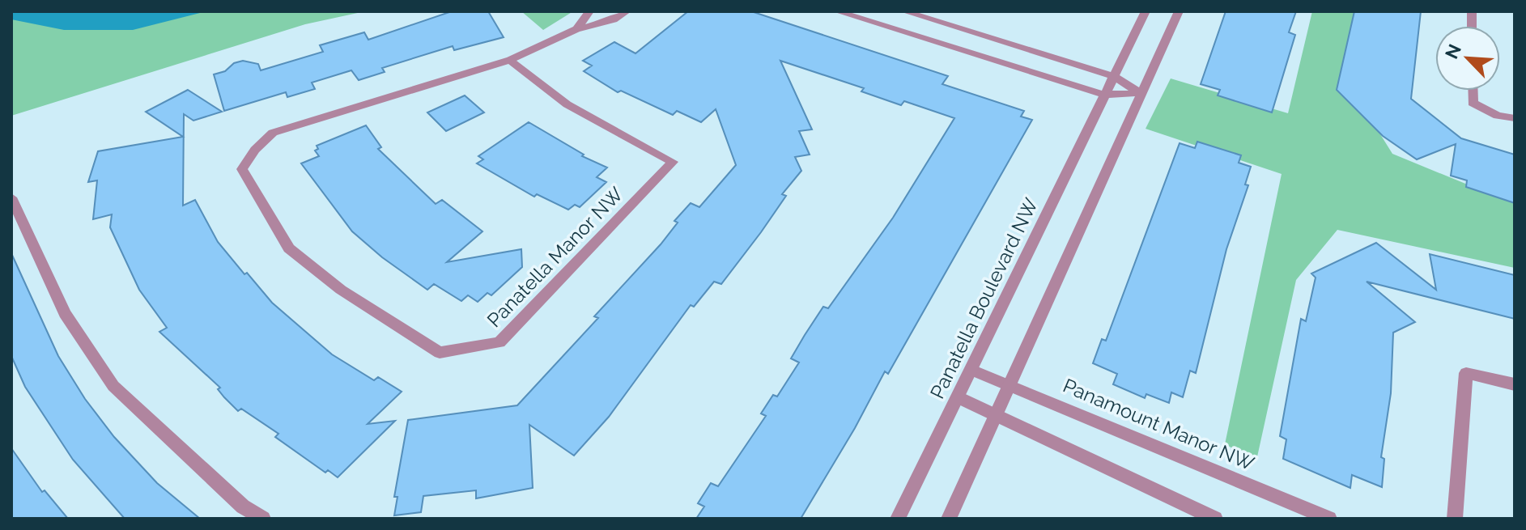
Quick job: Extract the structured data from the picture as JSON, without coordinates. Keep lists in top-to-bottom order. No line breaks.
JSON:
{"streets":{"street":["Panatella Manor NW","Panatella Boulevard NW","Panamount Manor NW"]},"crossings":[["Panatella Boulevard NW","Panamount Manor NW"]],"north":"top left"}
